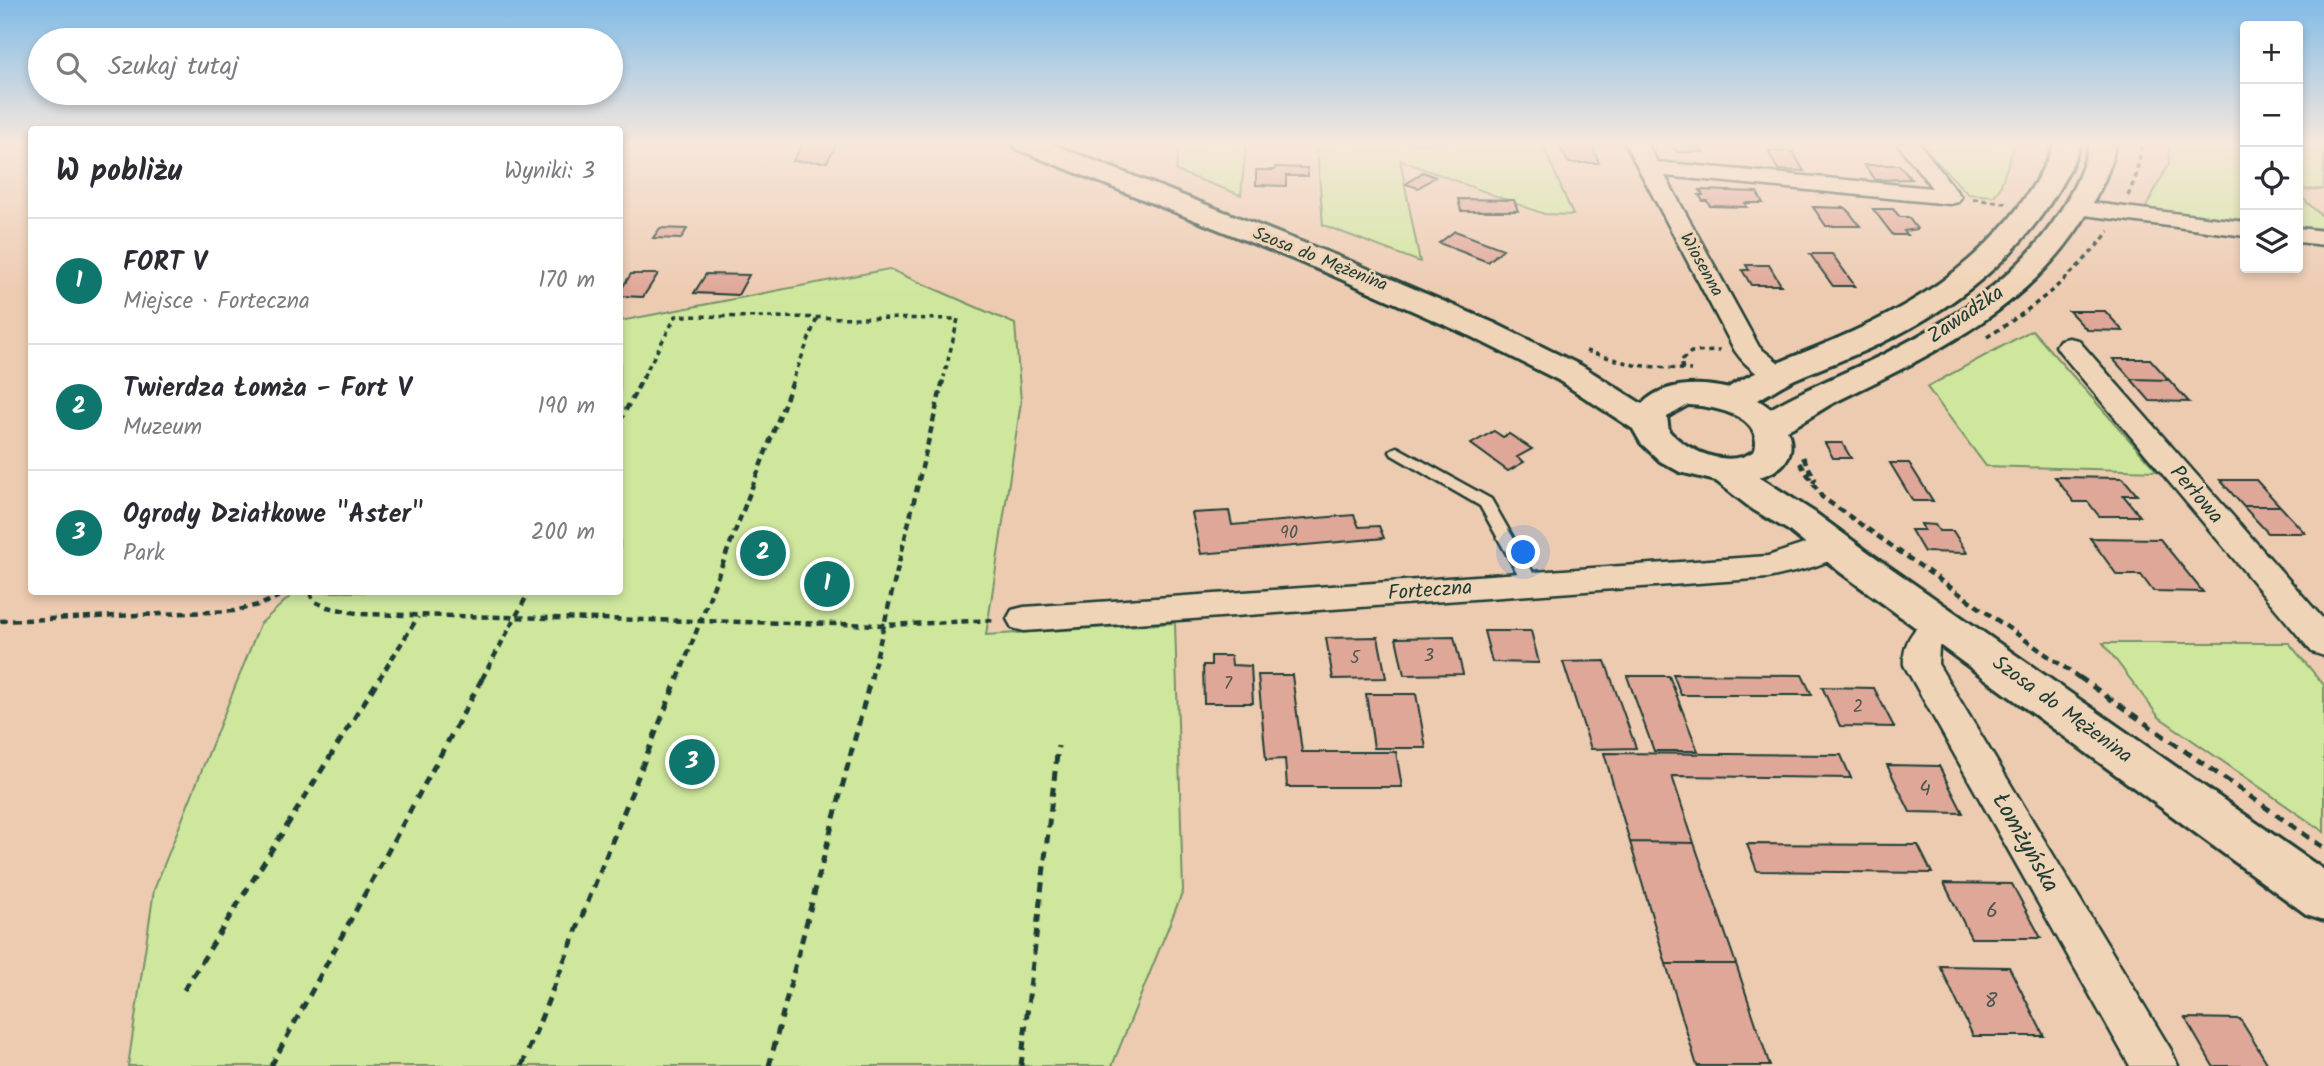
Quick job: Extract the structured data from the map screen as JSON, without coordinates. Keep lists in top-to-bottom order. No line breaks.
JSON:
{"streets":{"street":["Szosa do Mężenina","Wiosenna","Zawadzka","Perłowa","Forteczna","Łomżyńska"]},"crossings":[["Szosa do Mężenina","Zawadzka"],["Szosa do Mężenina","Forteczna"],["Szosa do Mężenina","Łomżyńska"],["Wiosenna","Zawadzka"]],"house_numbers":["90","3","5","7","2","4","6","8"],"page":{"map_buttons":["+","−"],"search":"Szukaj tutaj","heading":["W pobliżu","Wyniki: 3"],"list":[{"mark":"1","name":"FORT V","note":"Miejsce · Forteczna","value":"170 m"},{"mark":"2","name":"Twierdza Łomża - Fort V","note":"Muzeum","value":"190 m"},{"mark":"3","name":"Ogrody Działkowe \"Aster\"","note":"Park","value":"200 m"}],"pins":["2","1","3"]}}
